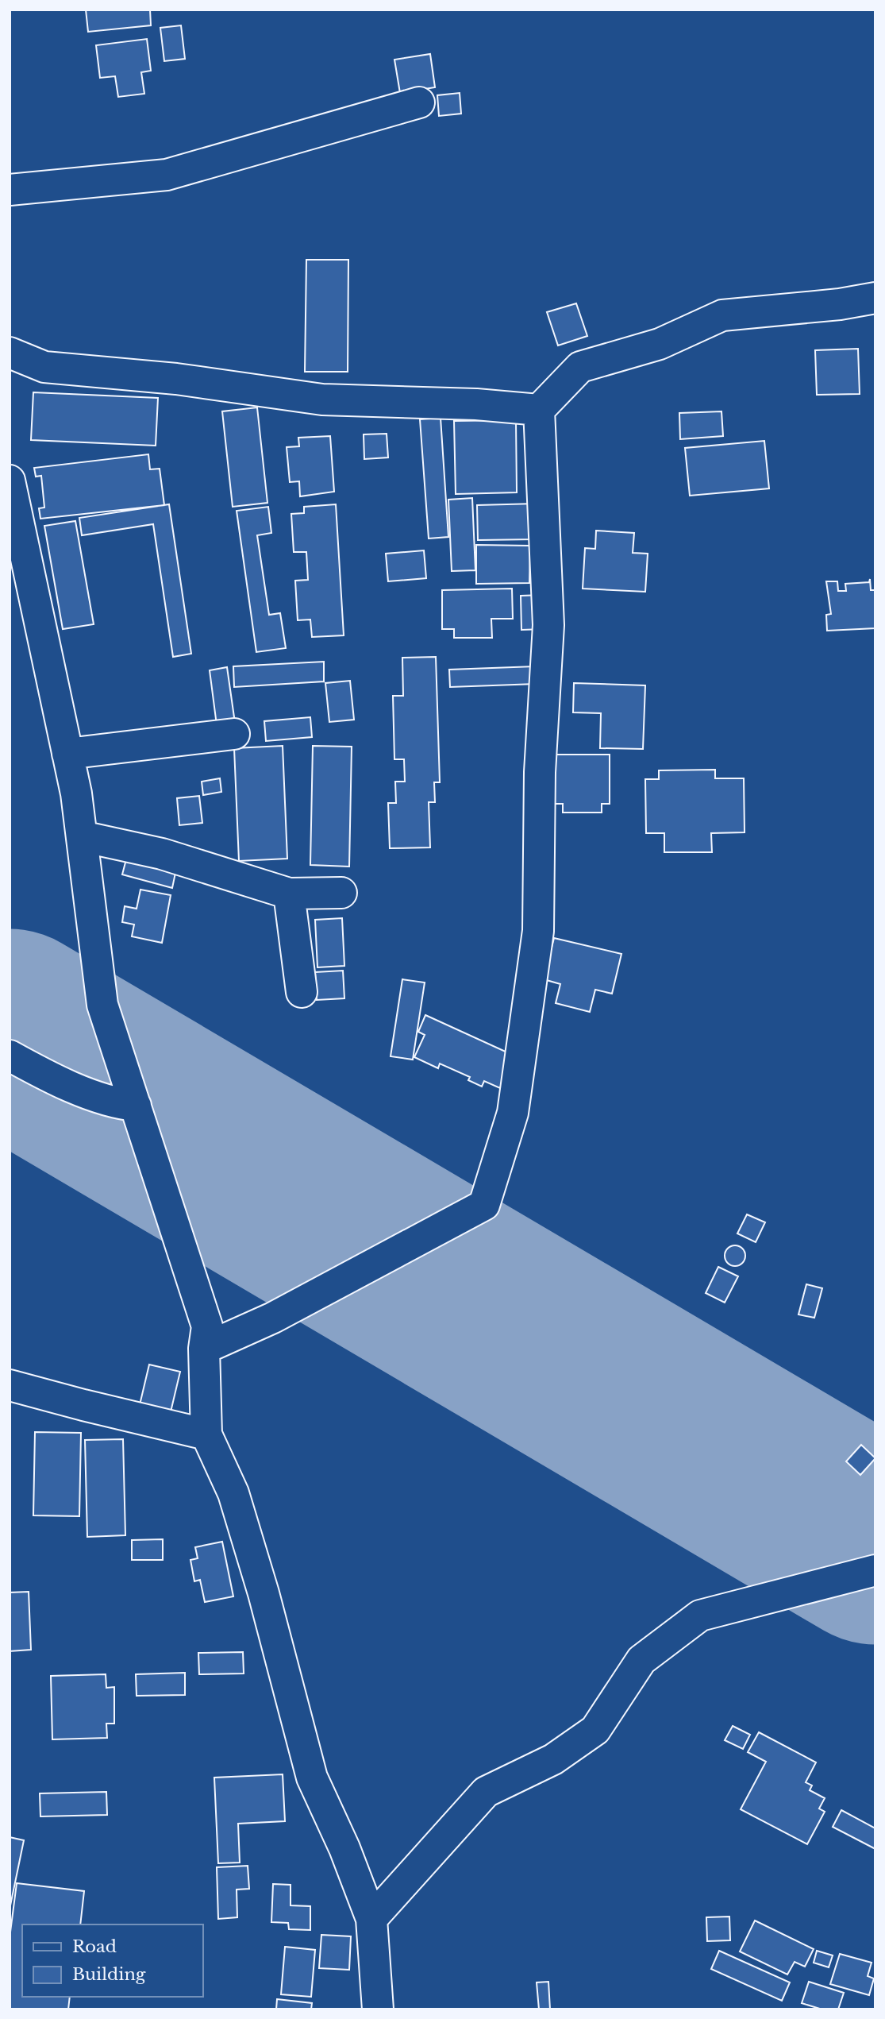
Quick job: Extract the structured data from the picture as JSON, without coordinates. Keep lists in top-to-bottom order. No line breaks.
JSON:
{"legend":["Road","Building"]}
